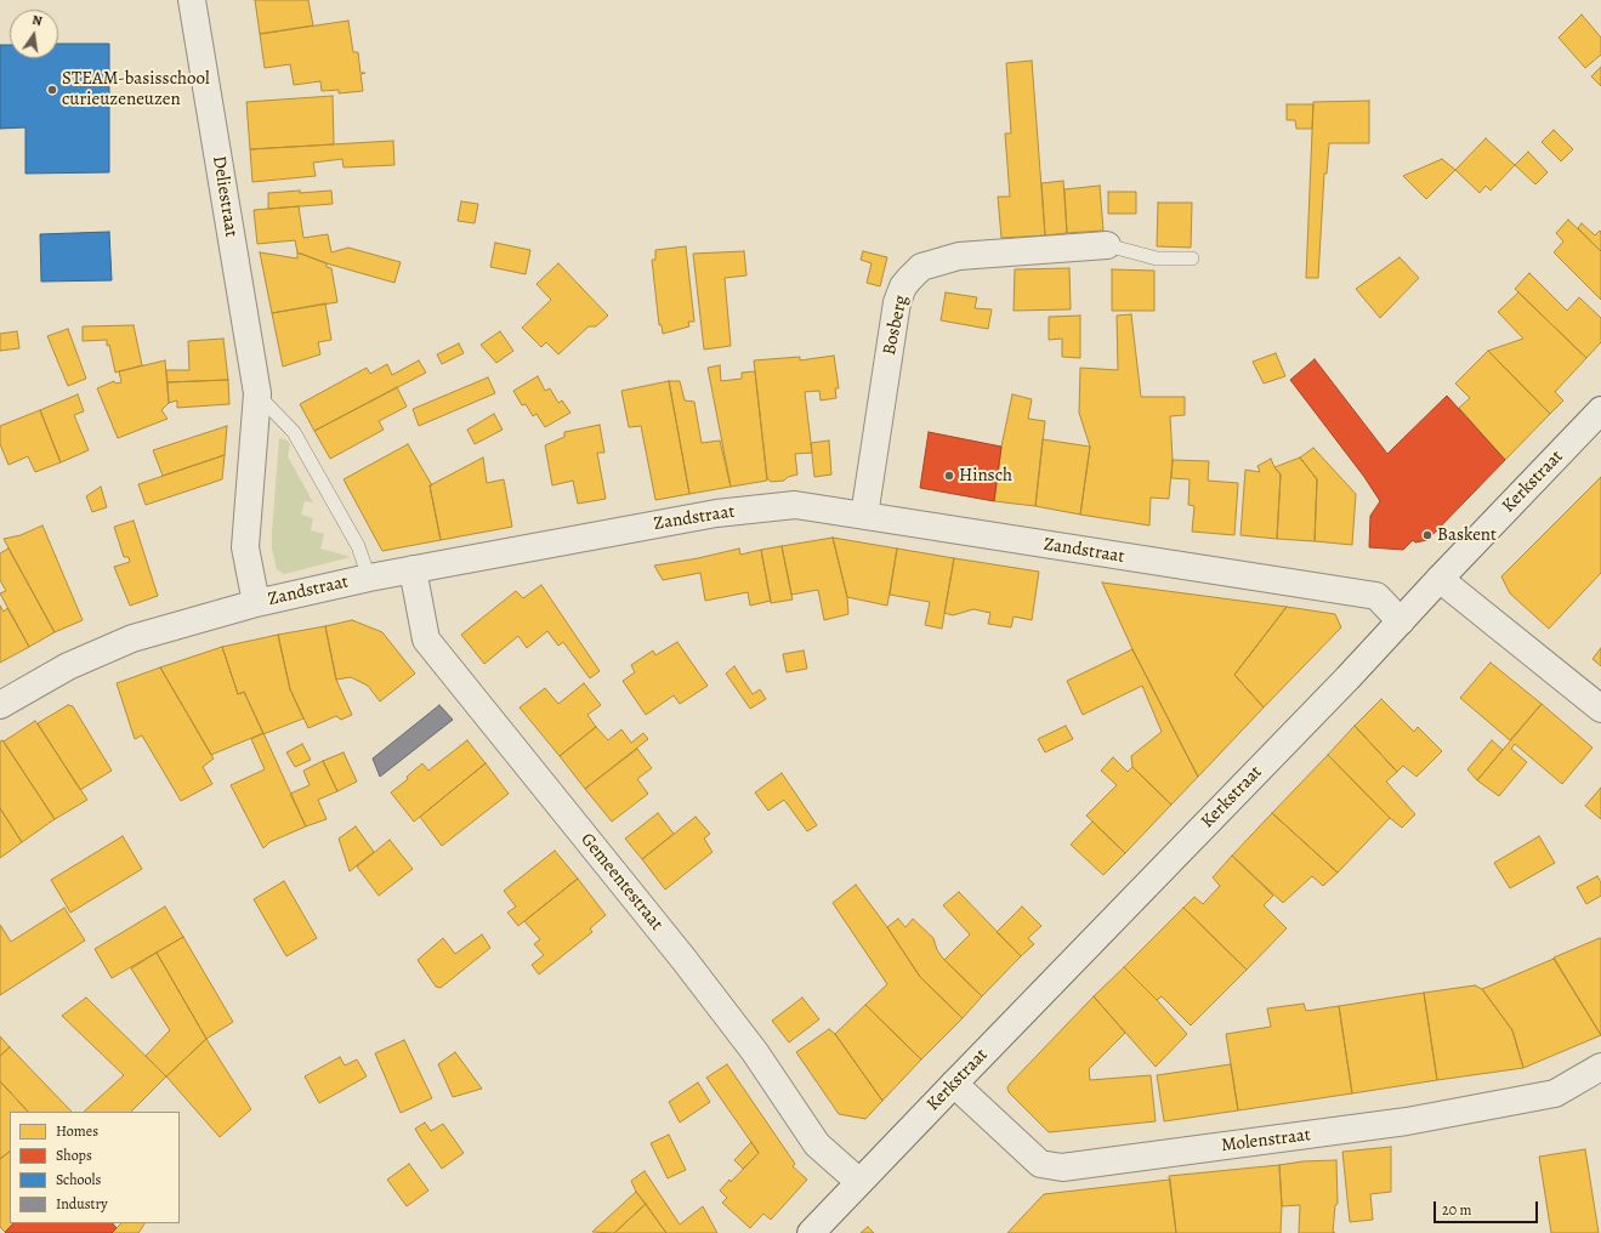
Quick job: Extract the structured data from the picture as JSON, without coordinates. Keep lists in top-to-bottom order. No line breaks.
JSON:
{"streets":{"street":["Deliestraat","Bosberg","Kerkstraat","Zandstraat","Gemeentestraat","Molenstraat"]},"crossings":[["Deliestraat","Zandstraat"],["Bosberg","Zandstraat"],["Kerkstraat","Zandstraat"],["Kerkstraat","Gemeentestraat"],["Kerkstraat","Molenstraat"],["Zandstraat","Gemeentestraat"]],"places":["STEAM-basisschool curieuzeneuzen","Hinsch","Baskent"],"legend":["Homes","Shops","Schools","Industry"],"scale_bar":"20 m","north":"top"}
